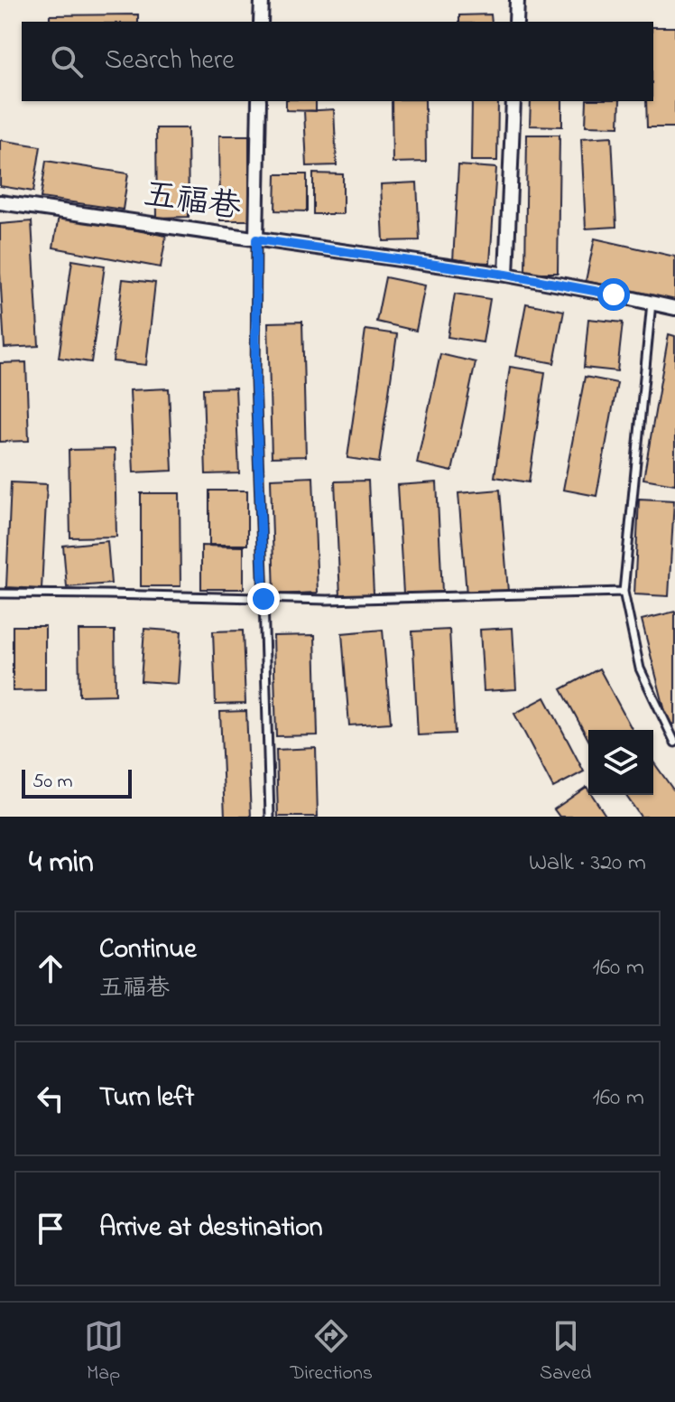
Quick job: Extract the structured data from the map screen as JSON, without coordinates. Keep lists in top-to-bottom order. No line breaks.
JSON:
{"streets":{"street":["五福巷"]},"scale_bar":"50 m","page":{"search":"Search here","scale":"50 m","heading":["4 min","Walk · 320 m"],"list":[["Continue","五福巷","160 m"],["Turn left","160 m"],"Arrive at destination"],"nav":["Map","Directions","Saved"]}}
